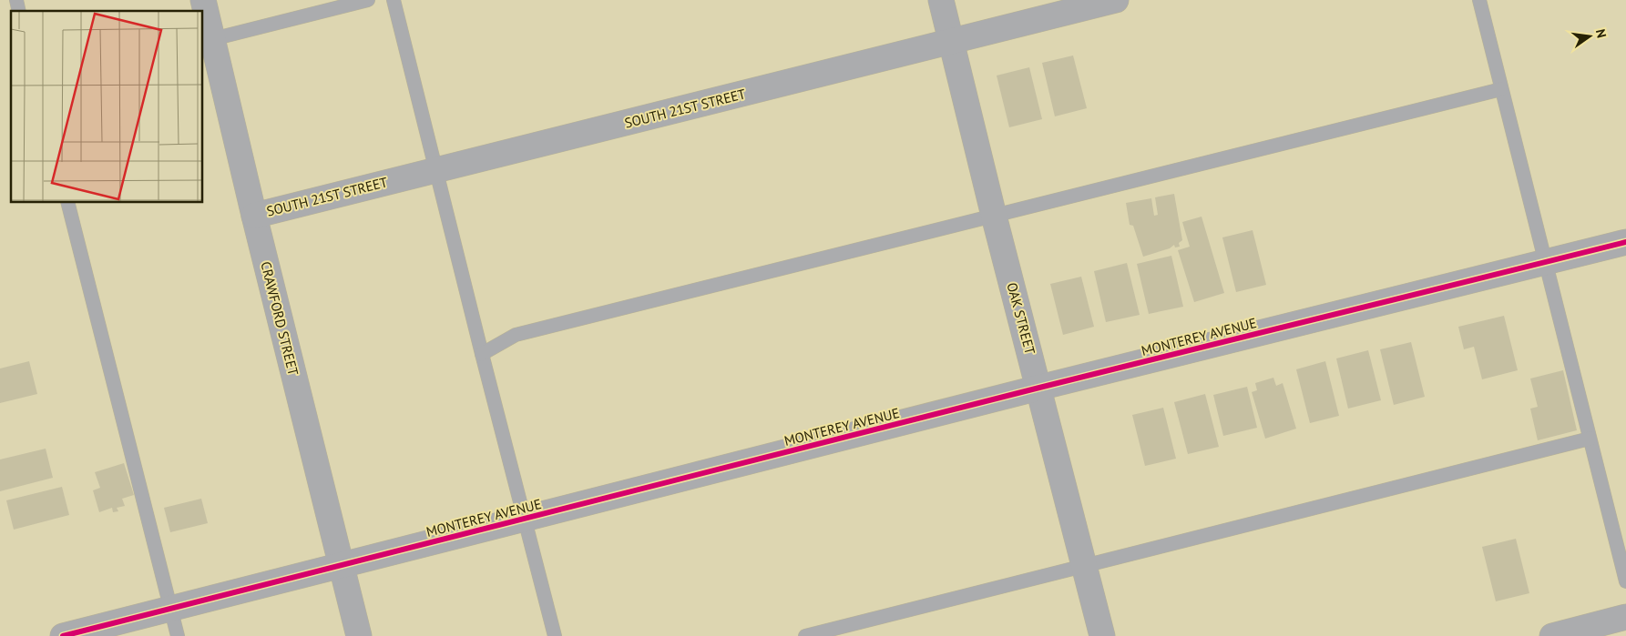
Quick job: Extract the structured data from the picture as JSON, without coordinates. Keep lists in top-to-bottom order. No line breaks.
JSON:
{"streets":{"street":["SOUTH 21ST STREET","CRAWFORD STREET","OAK STREET","MONTEREY AVENUE"]},"crossings":[["SOUTH 21ST STREET","CRAWFORD STREET"],["SOUTH 21ST STREET","OAK STREET"],["CRAWFORD STREET","MONTEREY AVENUE"],["OAK STREET","MONTEREY AVENUE"]],"north":"right"}
